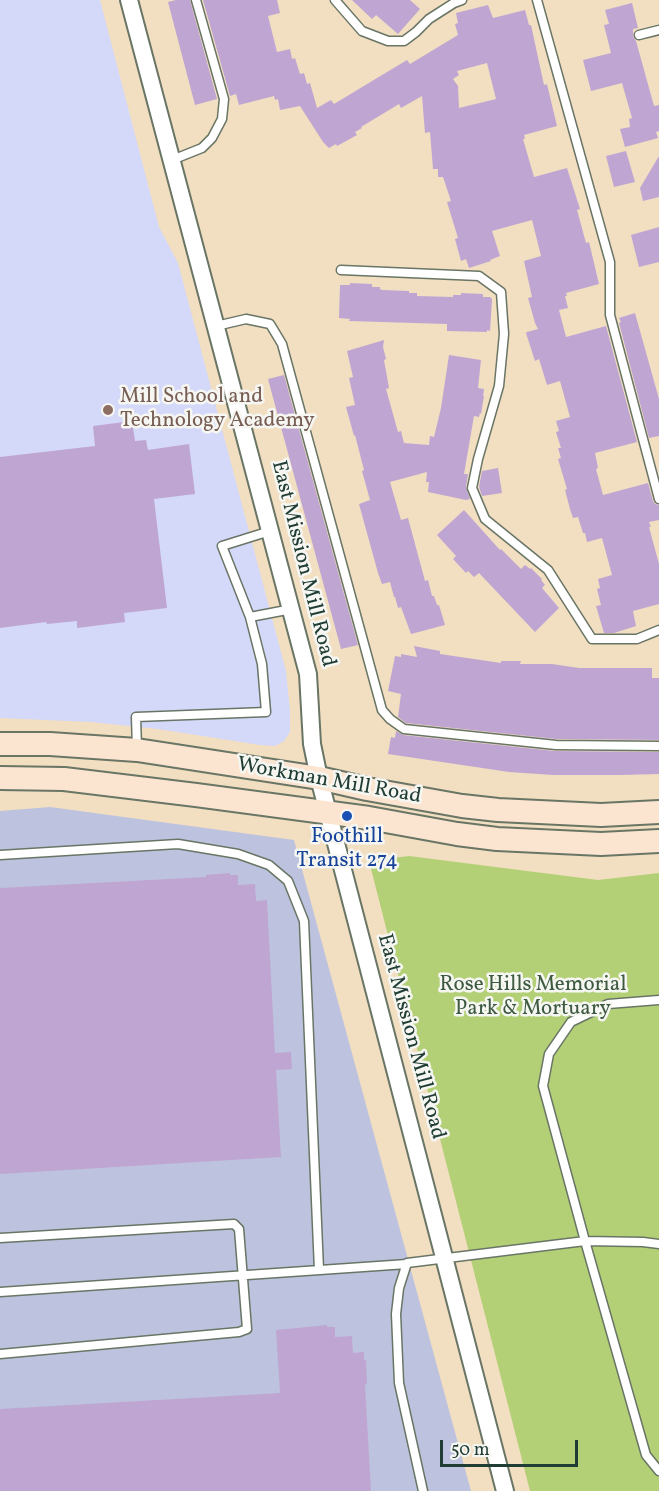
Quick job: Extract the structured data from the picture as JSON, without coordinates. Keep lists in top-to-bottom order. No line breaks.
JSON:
{"streets":{"main road":["Workman Mill Road"],"street":["East Mission Mill Road"]},"crossings":[["East Mission Mill Road","Workman Mill Road"]],"parks":["Rose Hills Memorial Park & Mortuary"],"places":["Mill School and Technology Academy","Foothill Transit 274"],"scale_bar":"50 m"}
